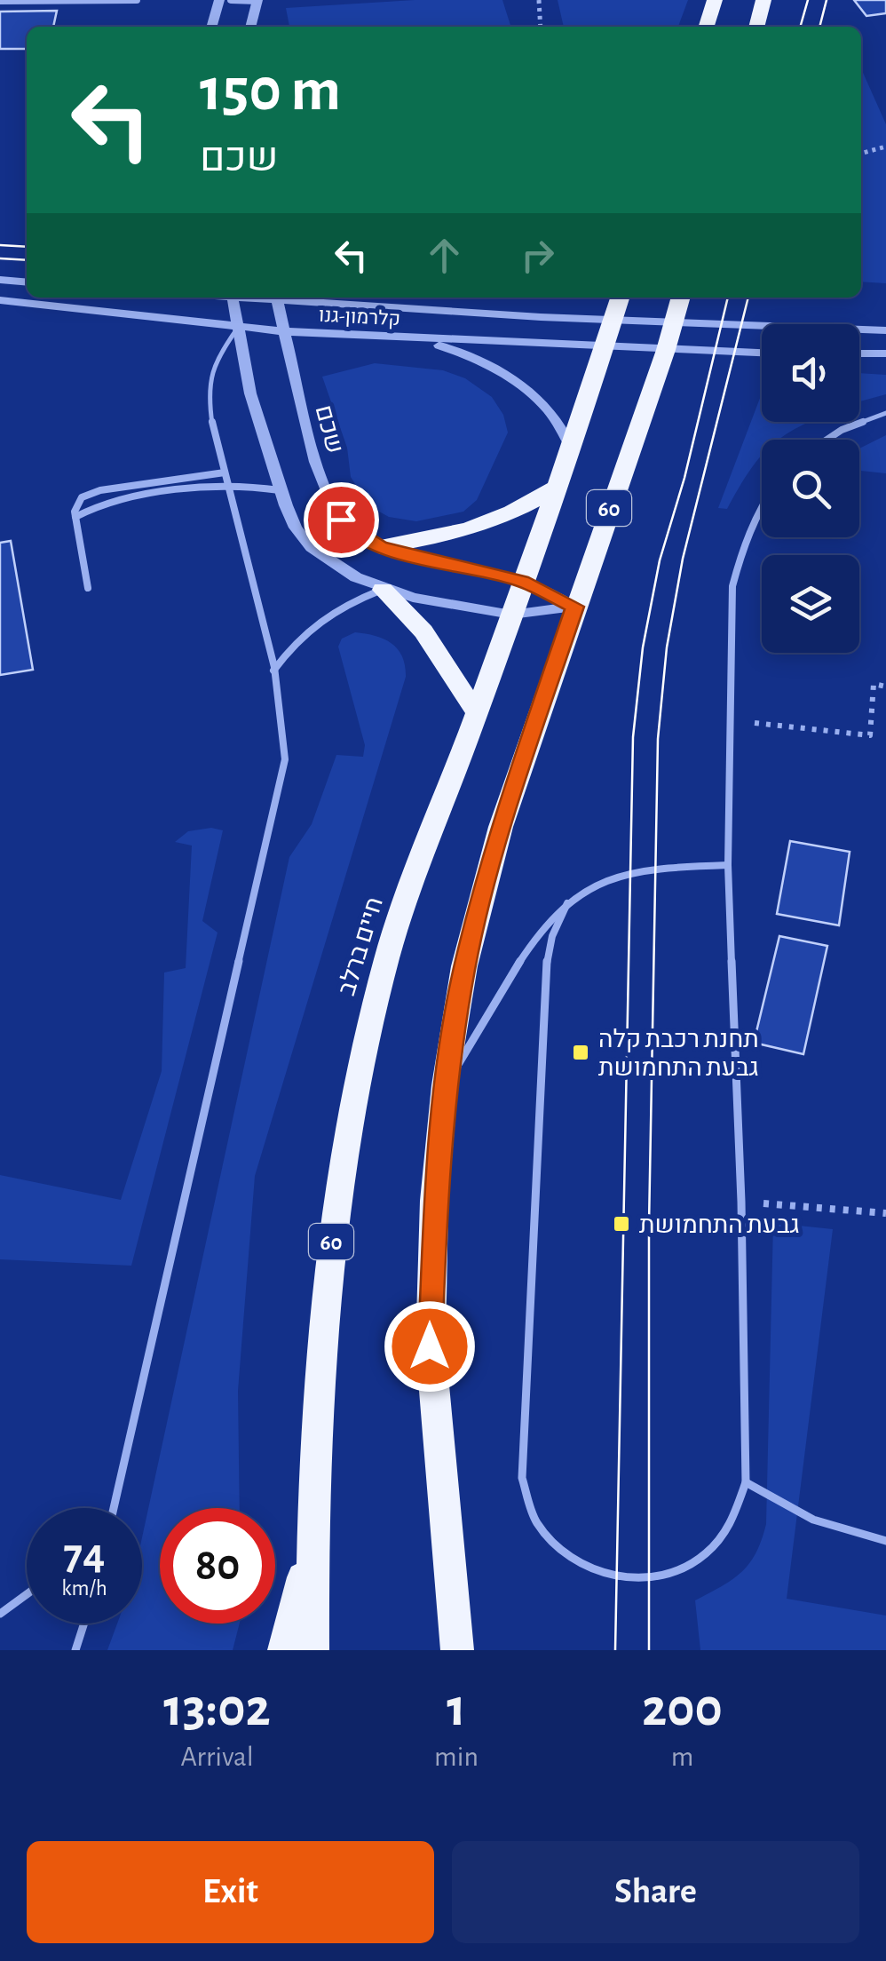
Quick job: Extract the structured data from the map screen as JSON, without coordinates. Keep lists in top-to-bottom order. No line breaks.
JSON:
{"streets":{"highway":["60","חיים ברלב"],"street":["קלרמון-גנו","שכם"]},"crossings":[["קלרמון-גנו","שכם"],["קלרמון-גנו","60"],["קלרמון-גנו","חיים ברלב"],["שכם","60"],["שכם","חיים ברלב"]],"places":{"transit":["תחנת רכבת קלה גבעת התחמושת","גבעת התחמושת"]},"page":{"turn":["150 m","שכם"],"speed":"74 km/h","limit":"80","eta":["13:02","Arrival","1","min","200","m"],"buttons":["Exit","Share"]}}
